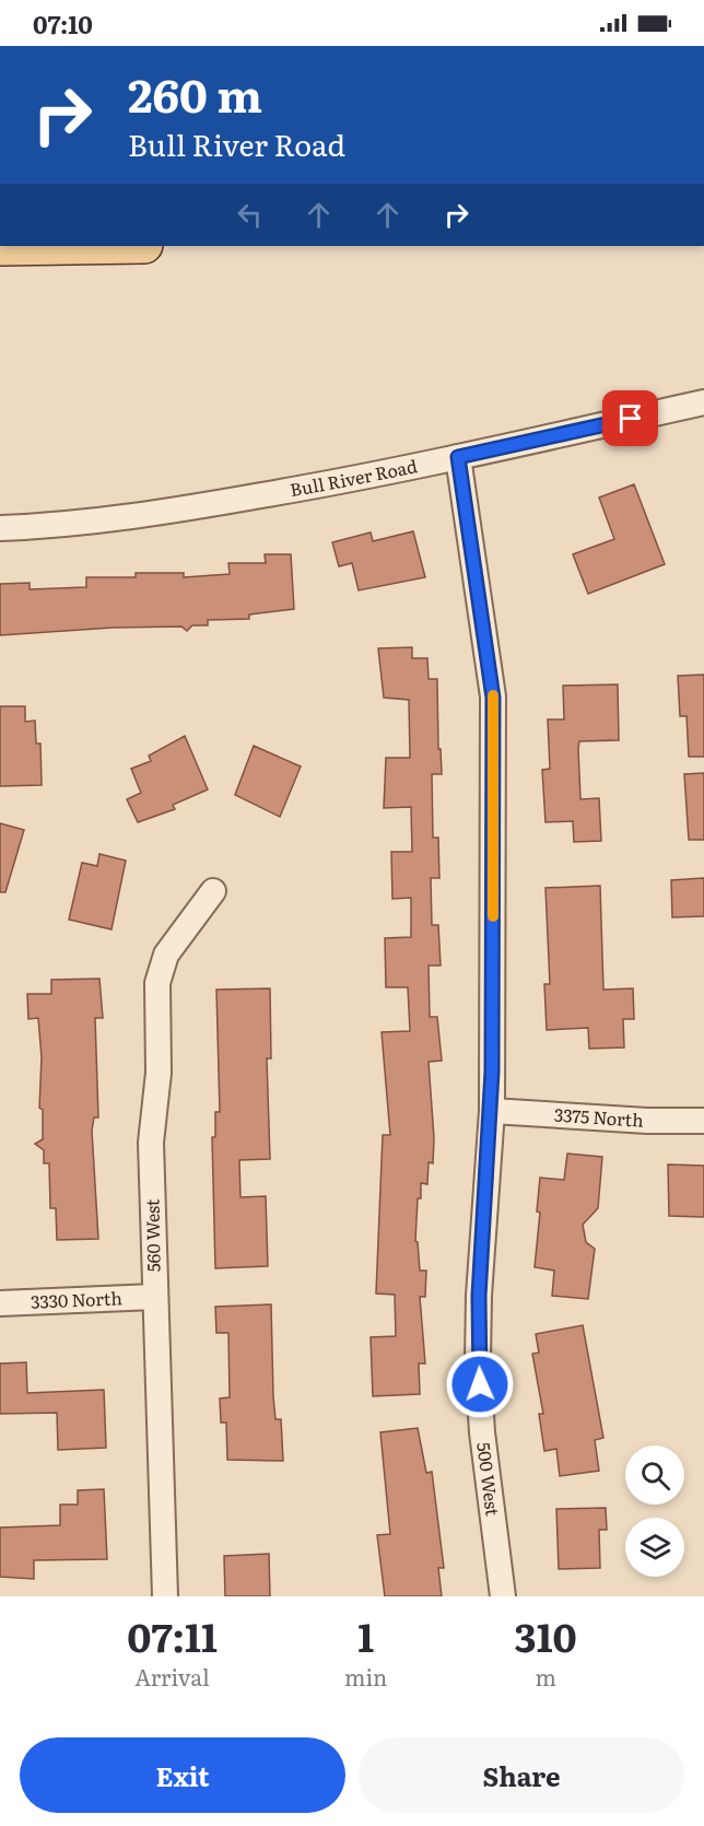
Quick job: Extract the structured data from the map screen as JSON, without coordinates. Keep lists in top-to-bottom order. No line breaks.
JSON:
{"streets":{"street":["Bull River Road","3375 North","560 West","3330 North","500 West"]},"crossings":[["Bull River Road","500 West"],["3375 North","500 West"],["560 West","3330 North"]],"page":{"status":"07:10","turn":["260 m","Bull River Road"],"eta":["07:11","Arrival","1","min","310","m"],"buttons":["Exit","Share"]}}
